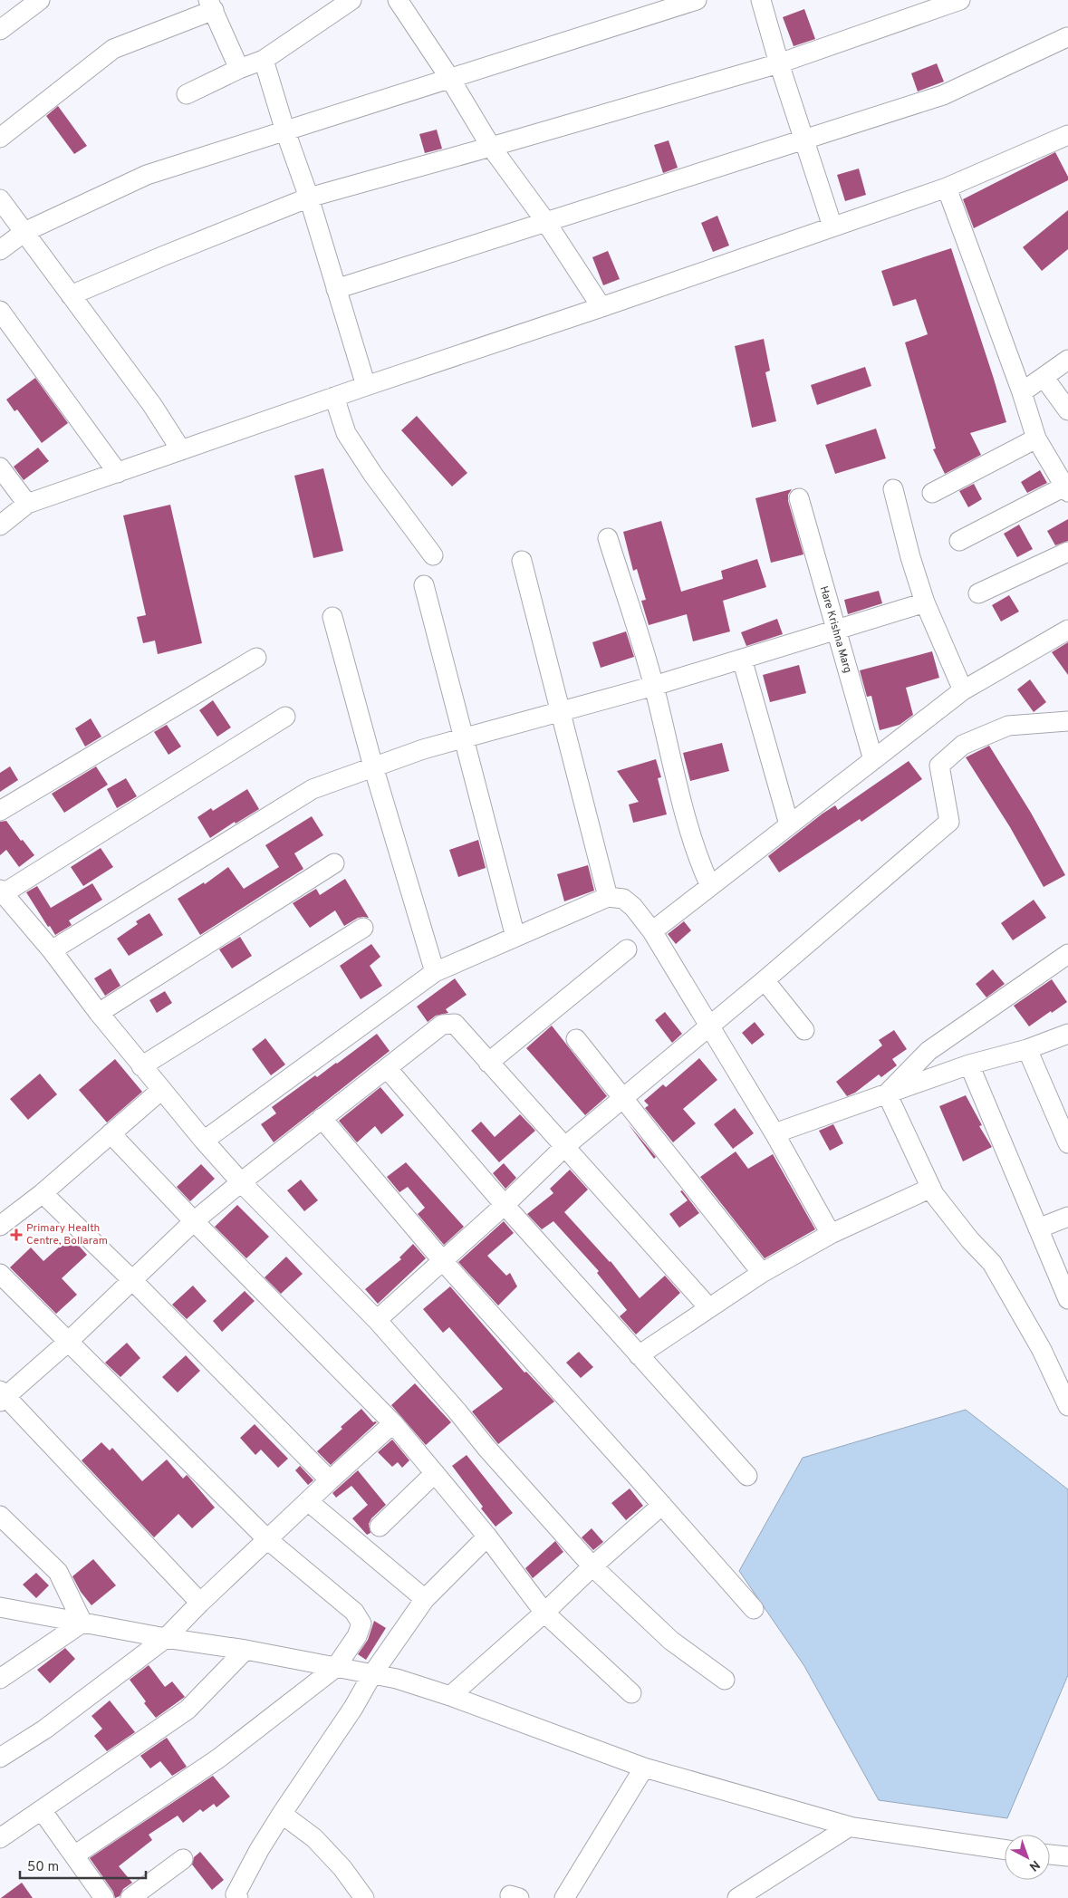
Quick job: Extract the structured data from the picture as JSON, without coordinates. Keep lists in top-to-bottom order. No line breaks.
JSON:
{"streets":{"street":["Hare Krishna Marg"]},"places":{"health":["Primary Health Centre, Bollaram"]},"scale_bar":"50 m","north":"bottom right"}
